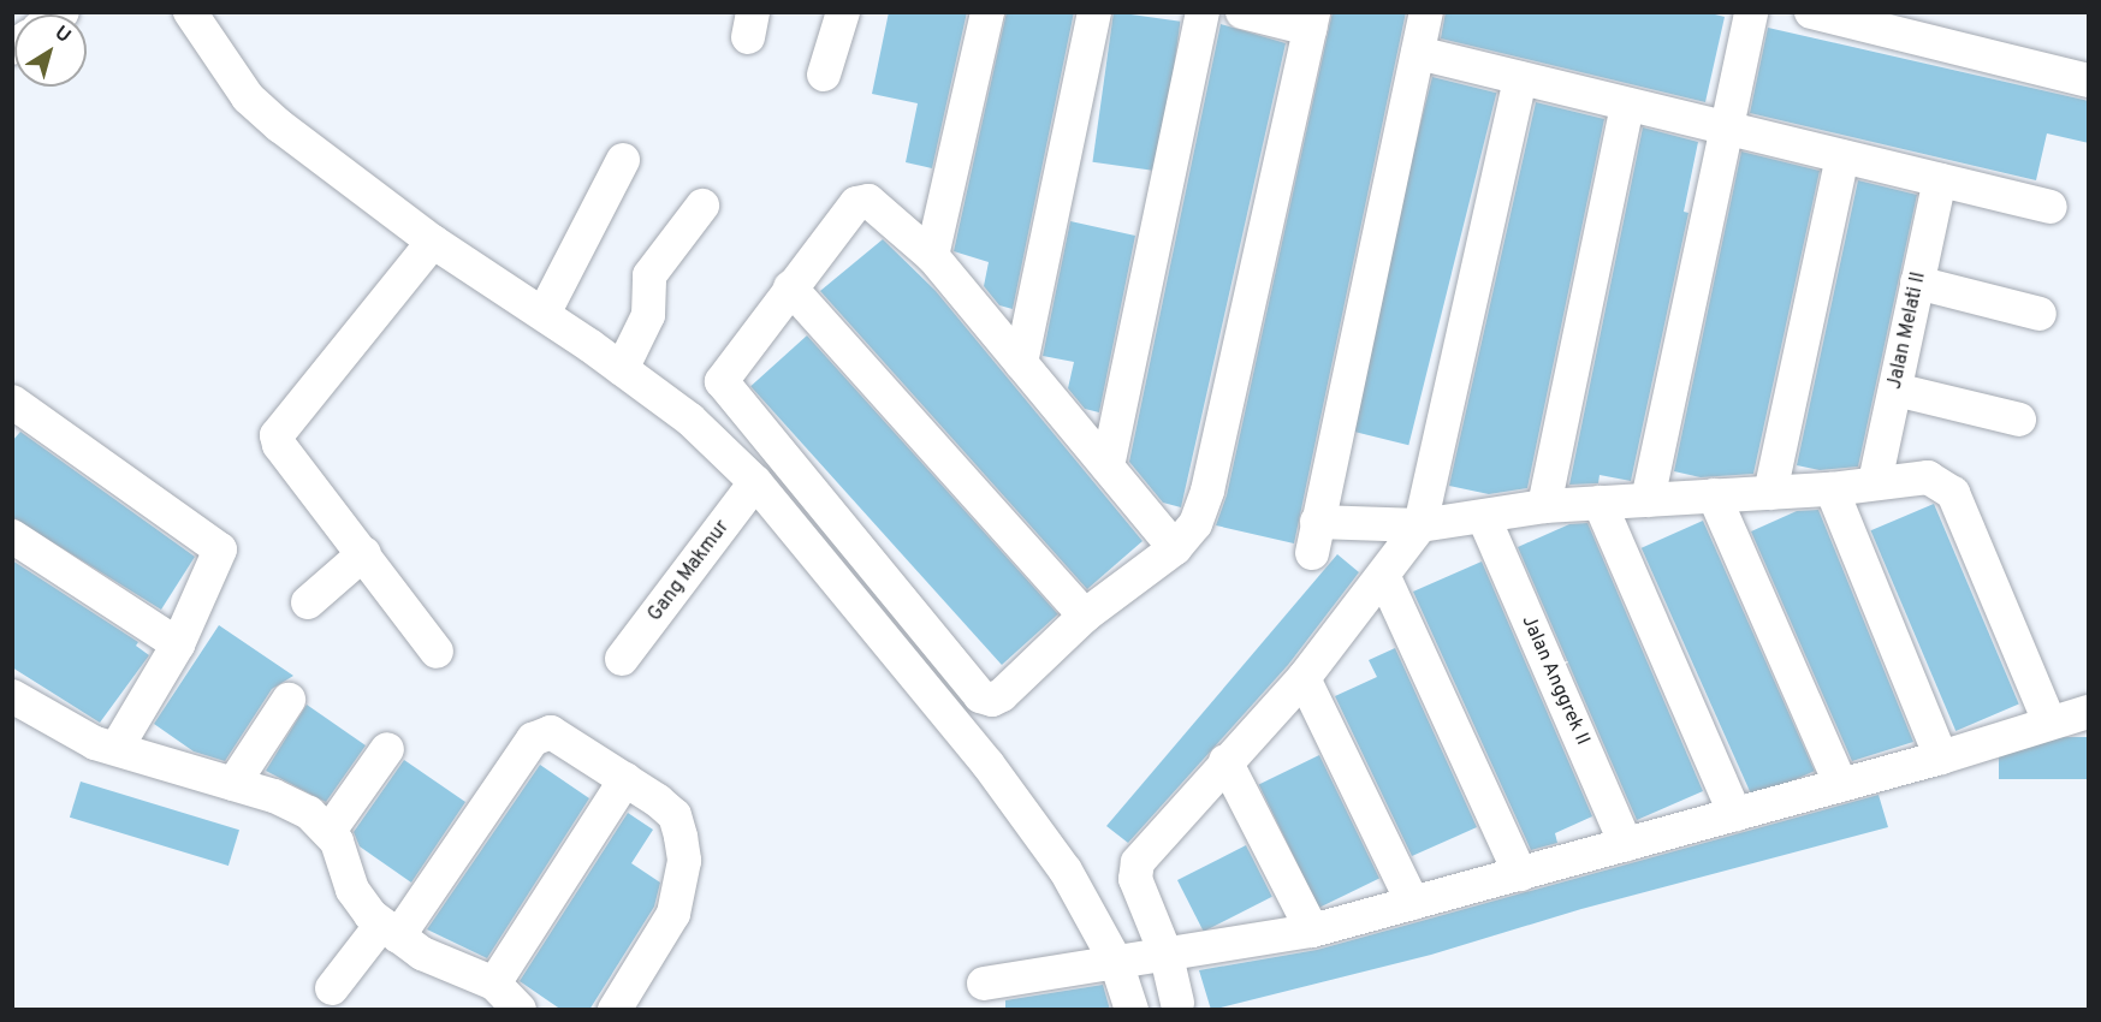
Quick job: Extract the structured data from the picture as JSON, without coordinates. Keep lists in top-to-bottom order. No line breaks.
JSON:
{"streets":{"street":["Jalan Melati II","Gang Makmur","Jalan Anggrek II"]},"north":"top right"}
